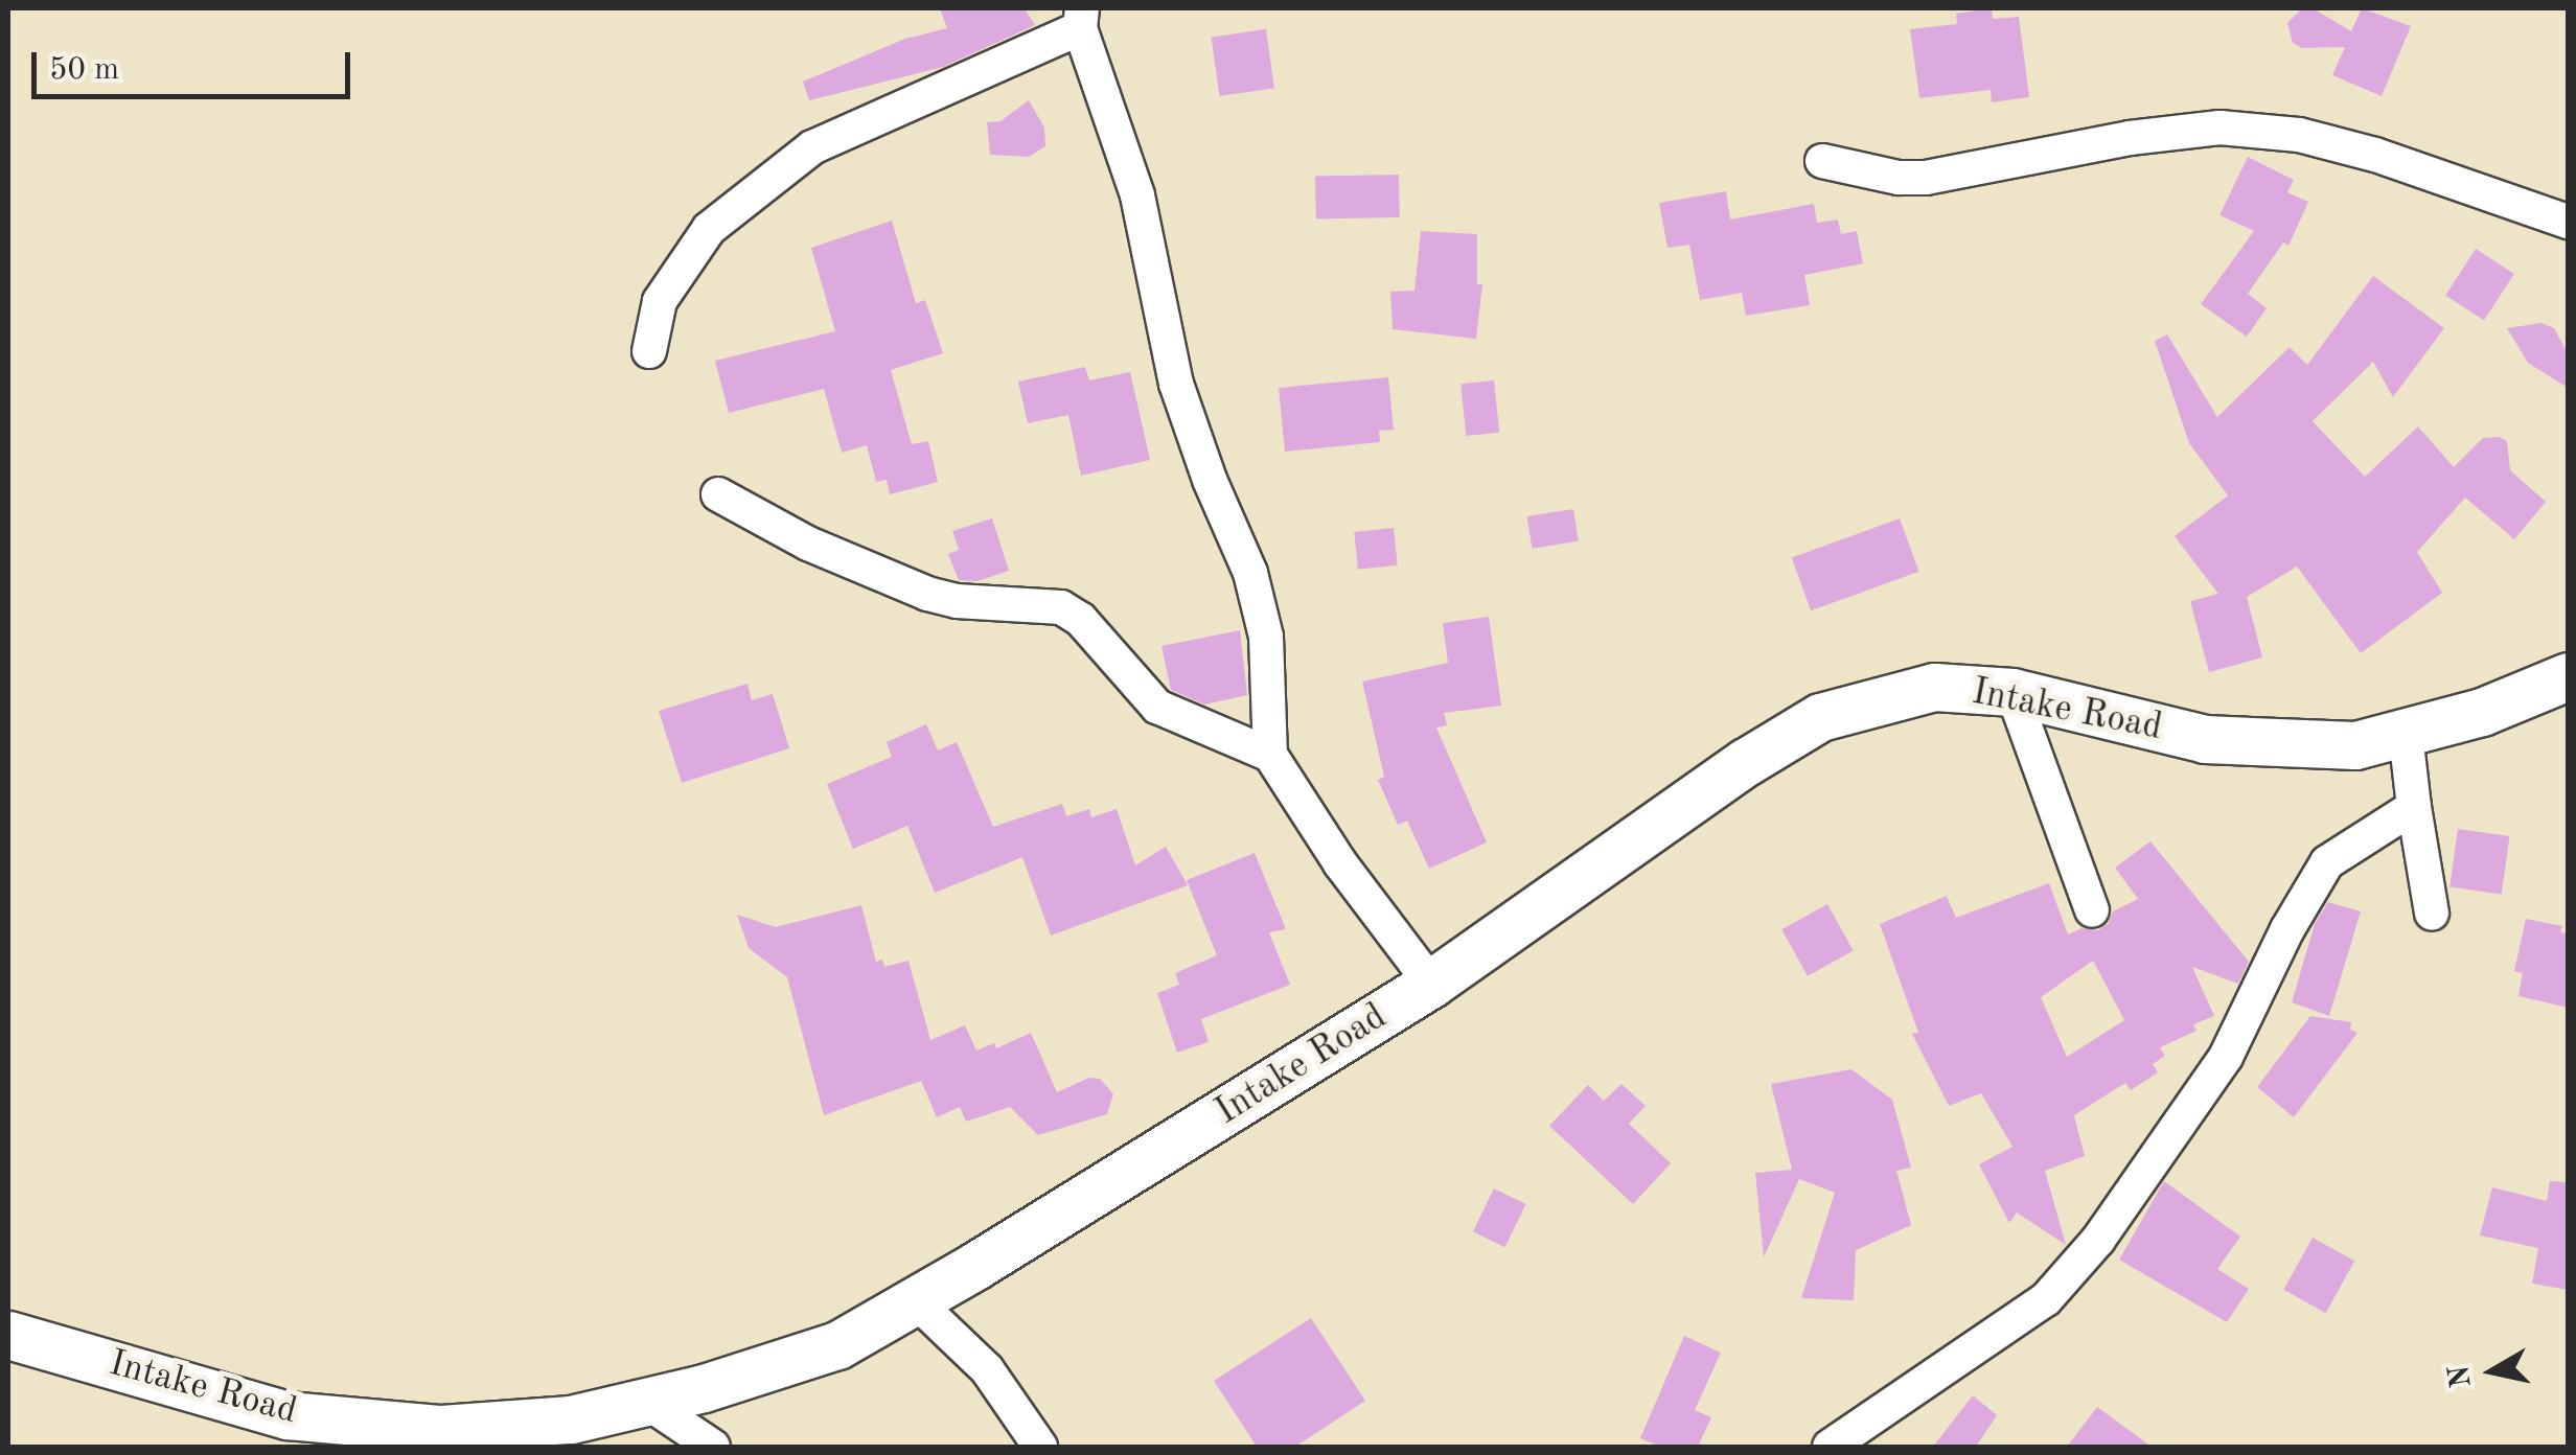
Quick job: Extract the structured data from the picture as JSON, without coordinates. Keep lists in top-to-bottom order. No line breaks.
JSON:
{"streets":{"street":["Intake Road"]},"scale_bar":"50 m","north":"left"}
